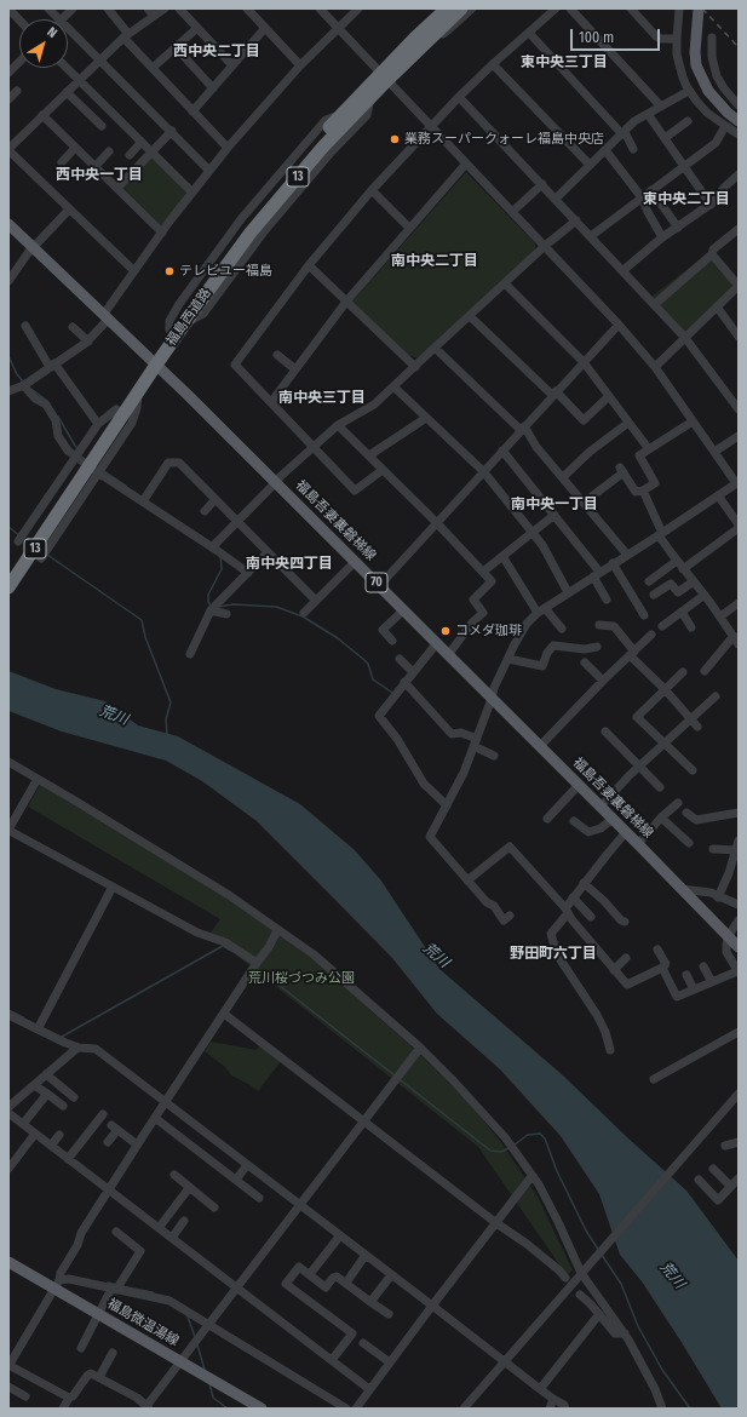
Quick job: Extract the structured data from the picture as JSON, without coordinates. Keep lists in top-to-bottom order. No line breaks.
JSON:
{"streets":{"highway":["13","福島西道路"],"main road":["福島吾妻裏磐梯線","70","福島微温湯線"]},"crossings":[["福島西道路","福島吾妻裏磐梯線"]],"districts":["西中央二丁目","東中央三丁目","西中央一丁目","東中央二丁目","南中央二丁目","南中央三丁目","南中央一丁目","南中央四丁目","野田町六丁目"],"water":["荒川"],"parks":["荒川桜づつみ公園"],"places":["業務スーパークォーレ福島中央店","テレビユー福島","コメダ珈琲"],"scale_bar":"100 m","north":"top right"}
